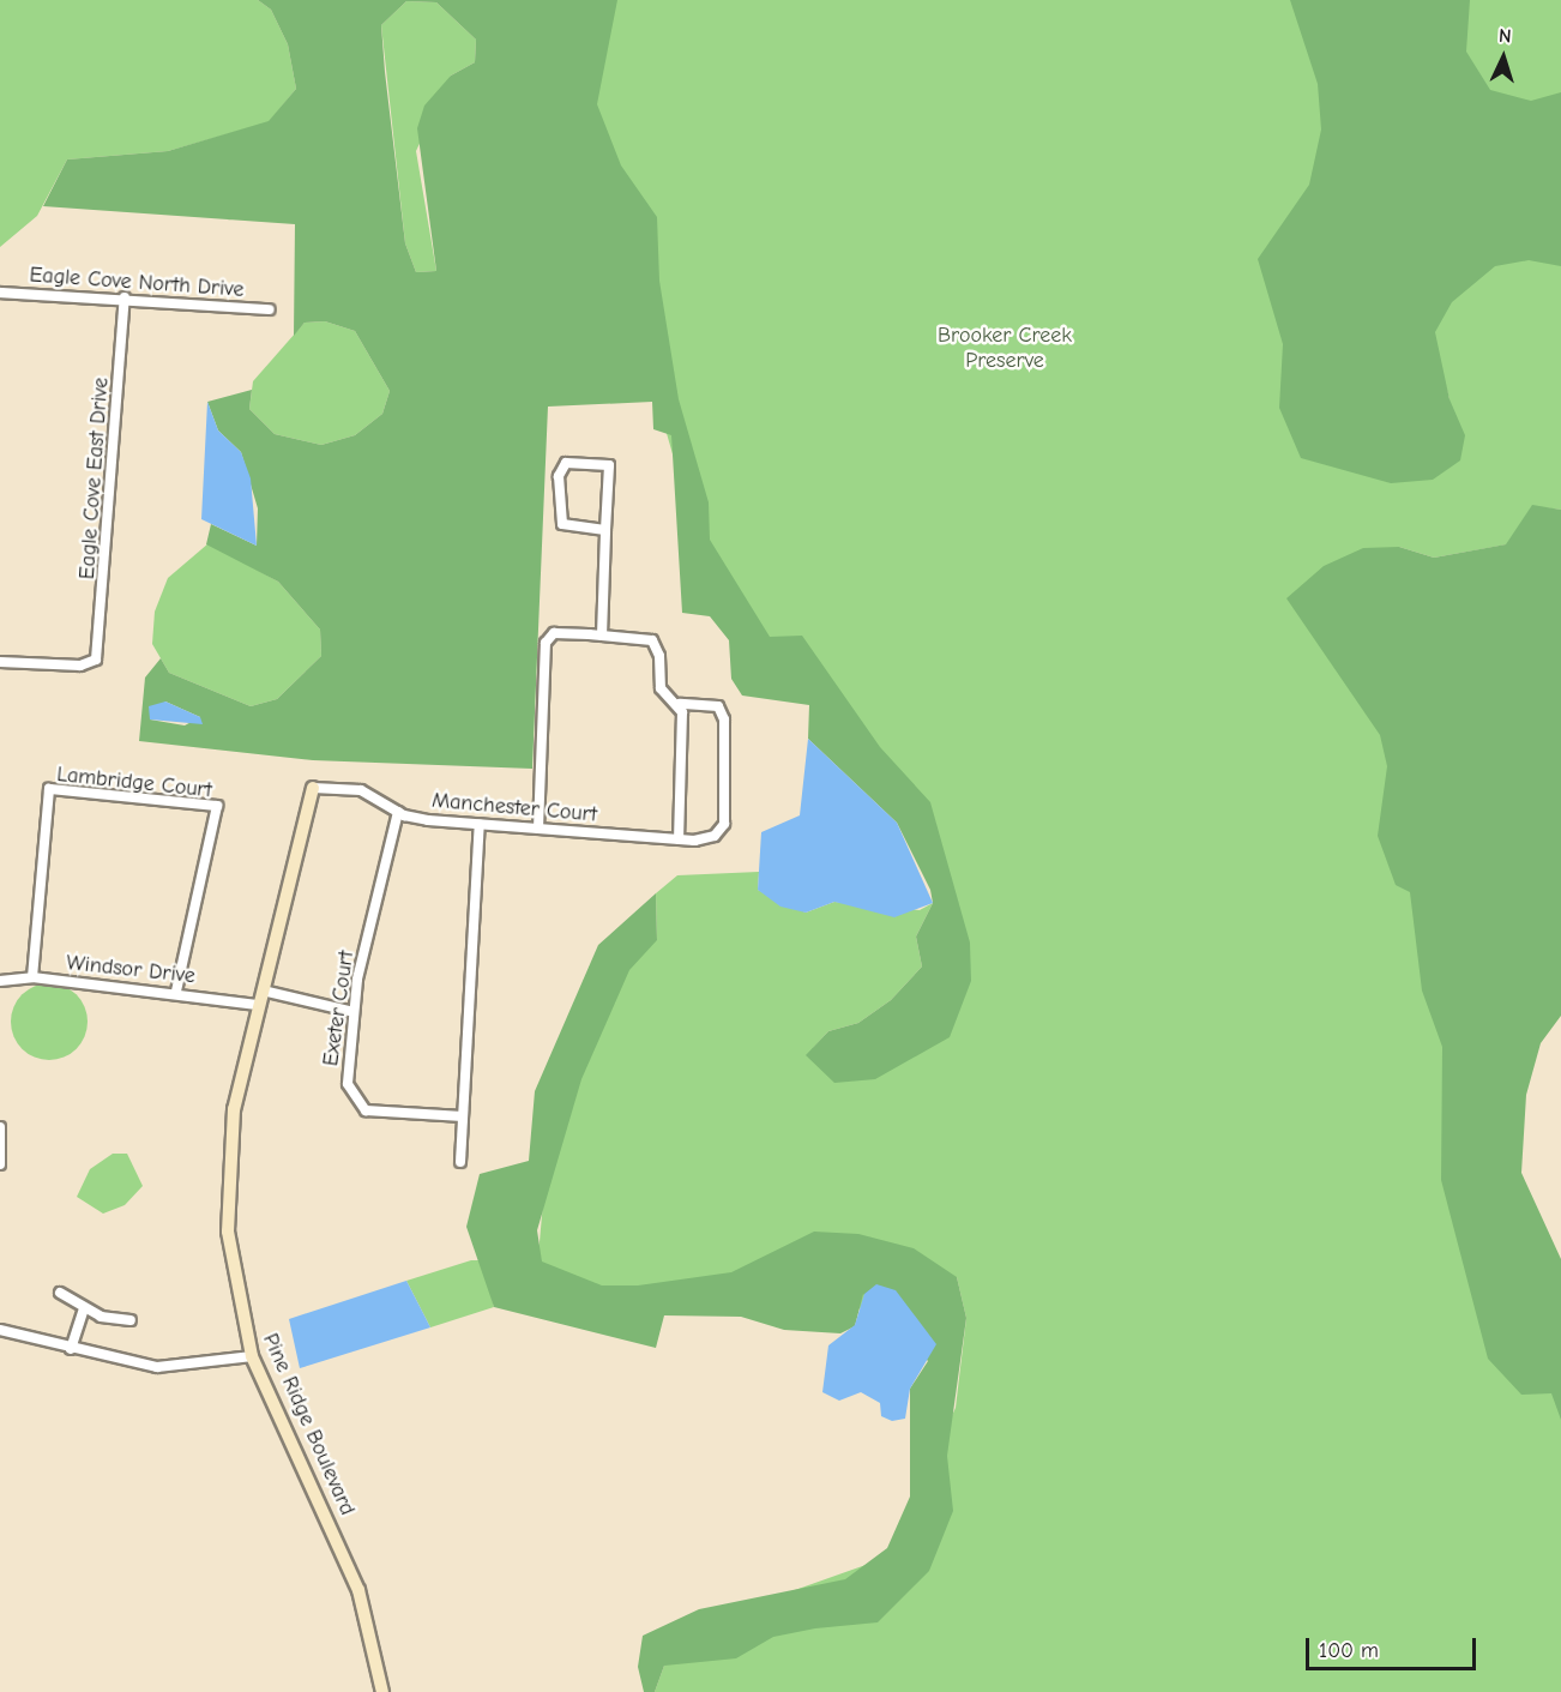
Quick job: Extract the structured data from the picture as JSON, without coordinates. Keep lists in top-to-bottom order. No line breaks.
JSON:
{"streets":{"street":["Eagle Cove North Drive","Eagle Cove East Drive","Lambridge Court","Manchester Court","Windsor Drive","Exeter Court","Pine Ridge Boulevard"]},"crossings":[["Eagle Cove North Drive","Eagle Cove East Drive"],["Lambridge Court","Windsor Drive"],["Manchester Court","Exeter Court"],["Manchester Court","Pine Ridge Boulevard"],["Windsor Drive","Pine Ridge Boulevard"]],"parks":["Brooker Creek Preserve"],"scale_bar":"100 m","north":"top"}
